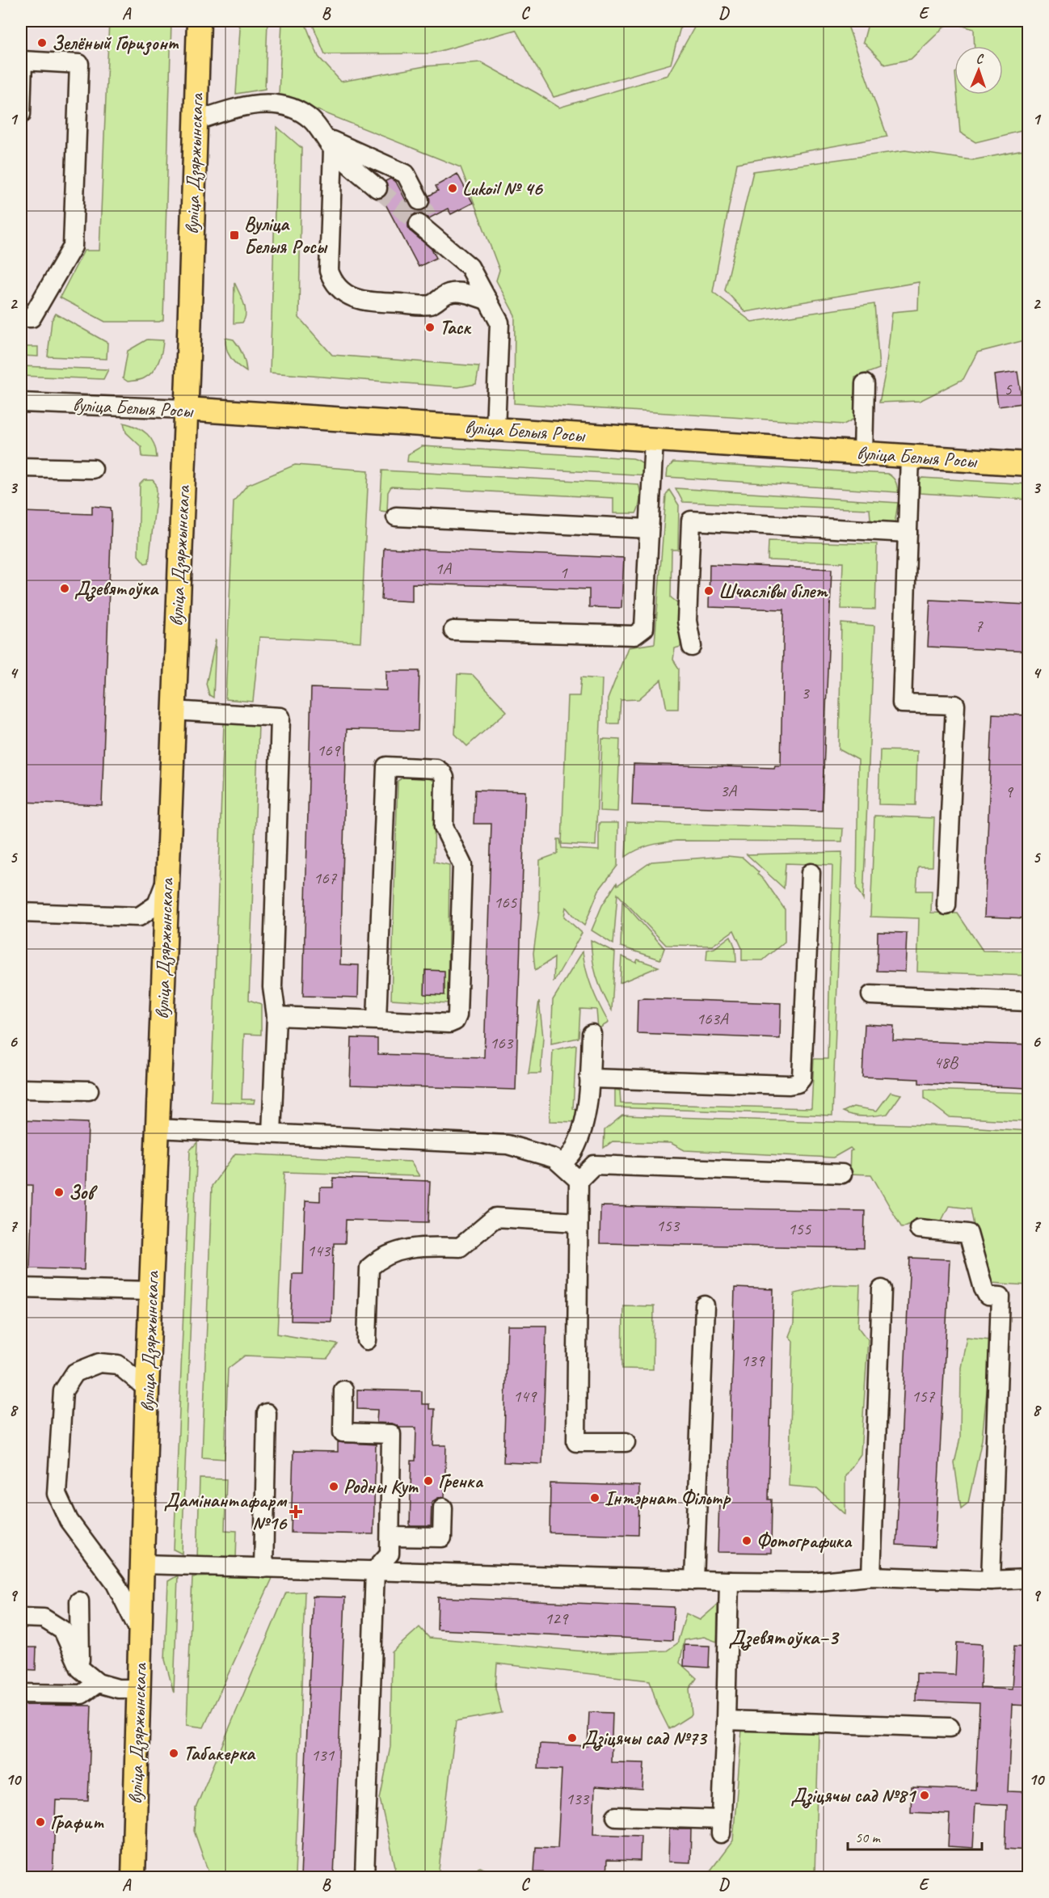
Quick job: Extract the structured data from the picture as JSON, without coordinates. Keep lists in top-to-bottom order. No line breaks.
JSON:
{"streets":{"main road":["вуліца Дзяржынскага","вуліца Белыя Росы"]},"crossings":[["вуліца Дзяржынскага","вуліца Белыя Росы"]],"districts":["Дзевятоўка–3"],"places":{"other":["Зелёный Горизонт","Lukoil № 46","Таск","Дзевятоўка","Шчаслівы білет","Зов","Гренка","Родны Кут","Інтэрнат Фільтр","Фотографика","Дзіцячы сад №73","Табакерка","Дзіцячы сад №81","Графит"],"transit":["Вуліца Белыя Росы"],"health":["Дамінантафарм №16"]},"house_numbers":["5","1А","1","7","3","169","3А","9","167","165","163А","163","48В","153","155","143","139","149","157","129","131","133"],"scale_bar":"50 m","north":"top","grid":{"columns":["A","B","C","D","E"],"rows":["1","2","3","4","5","6","7","8","9","10"]}}
